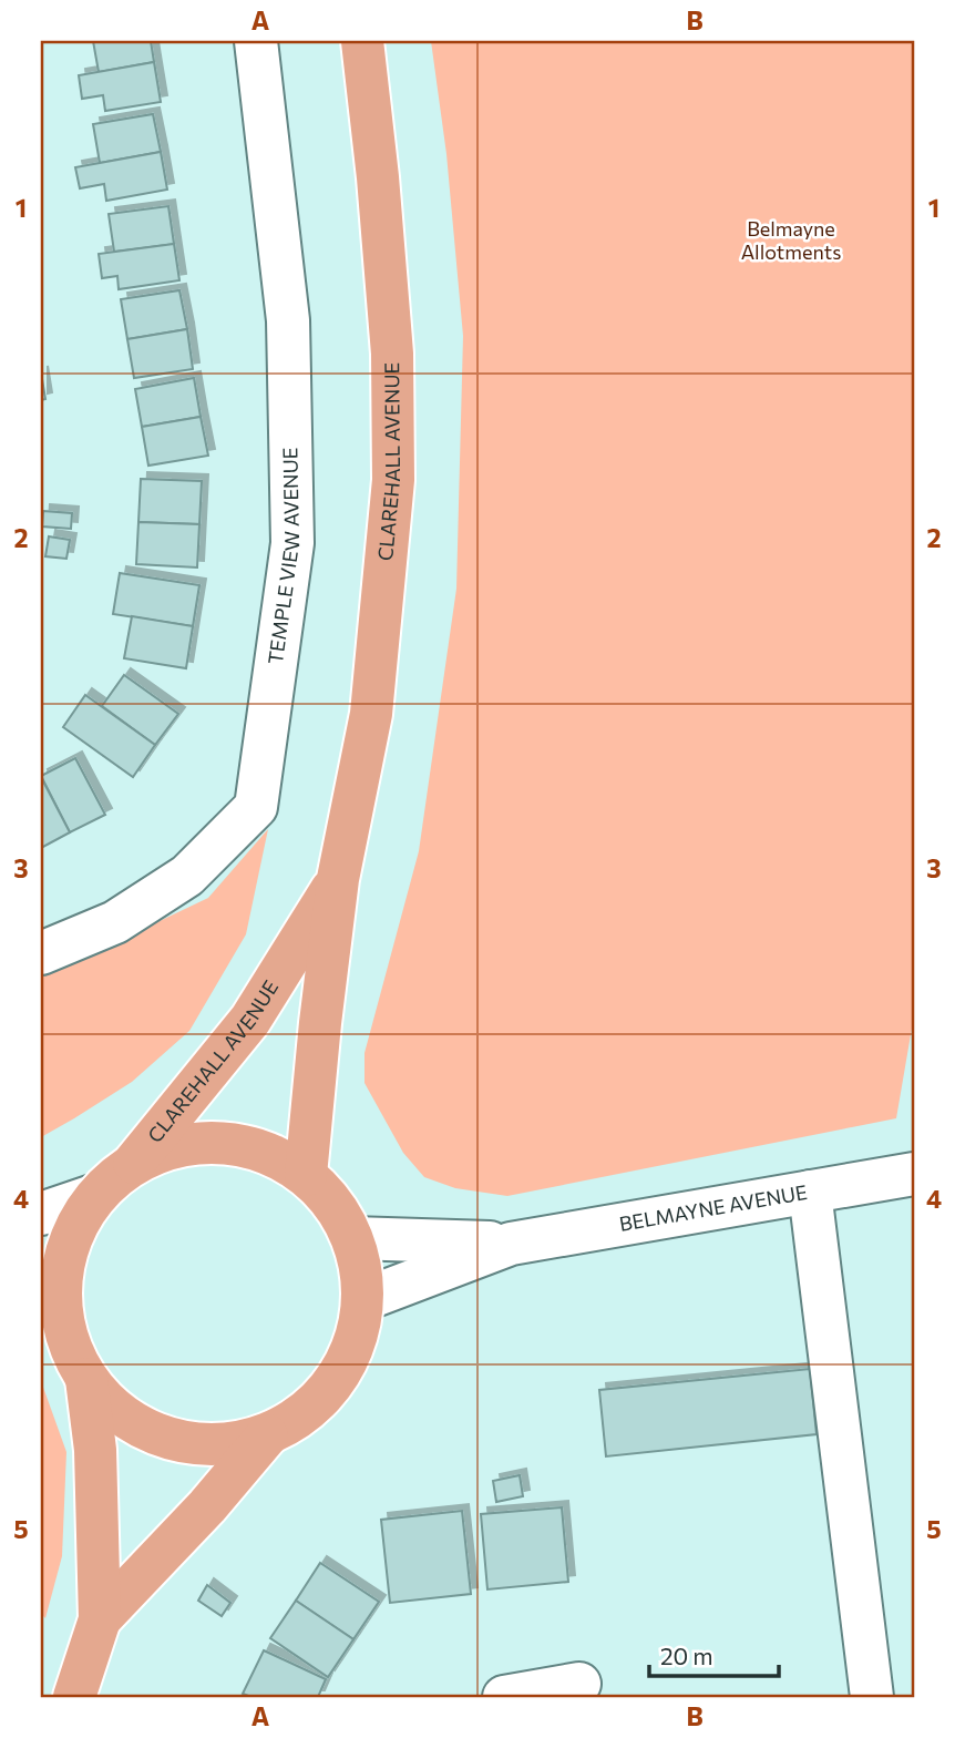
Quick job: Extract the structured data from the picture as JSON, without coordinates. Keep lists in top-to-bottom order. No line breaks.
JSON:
{"streets":{"main road":["CLAREHALL AVENUE"],"street":["TEMPLE VIEW AVENUE","BELMAYNE AVENUE"]},"parks":["Belmayne Allotments"],"scale_bar":"20 m","grid":{"columns":["A","B"],"rows":["1","2","3","4","5"]}}
